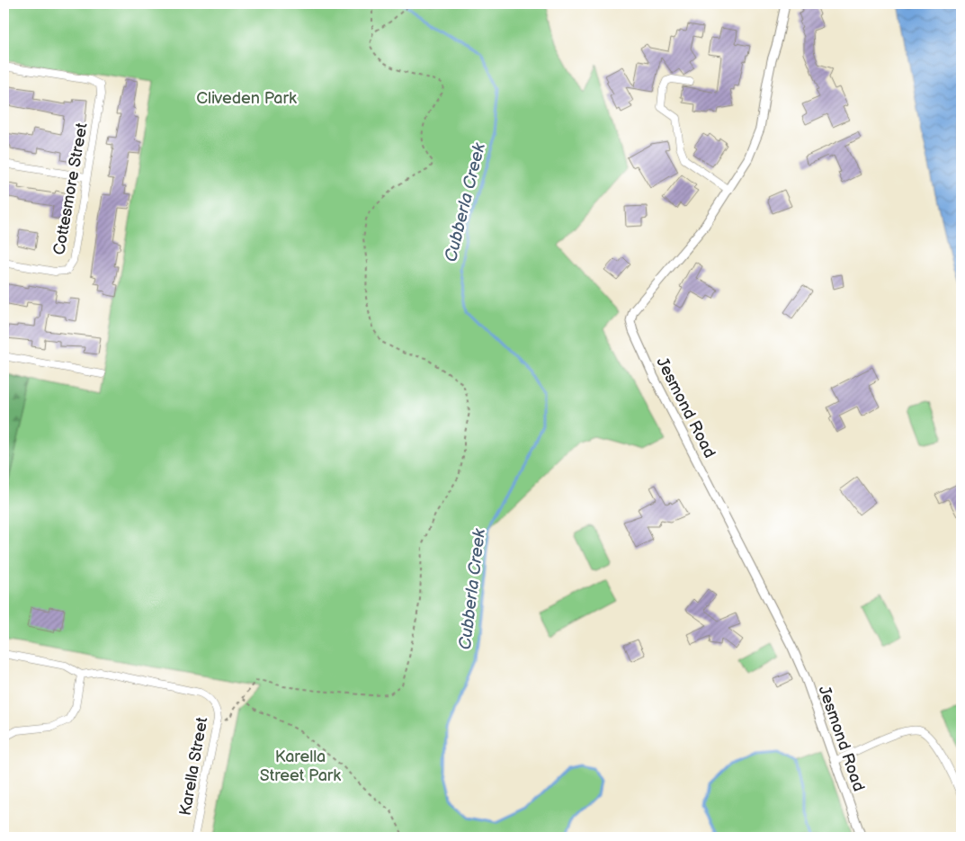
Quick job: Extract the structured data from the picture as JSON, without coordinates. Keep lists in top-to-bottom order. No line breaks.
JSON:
{"streets":{"street":["Cottesmore Street","Jesmond Road","Karella Street"]},"water":["Cubberla Creek"],"parks":["Cliveden Park","Karella Street Park"]}
